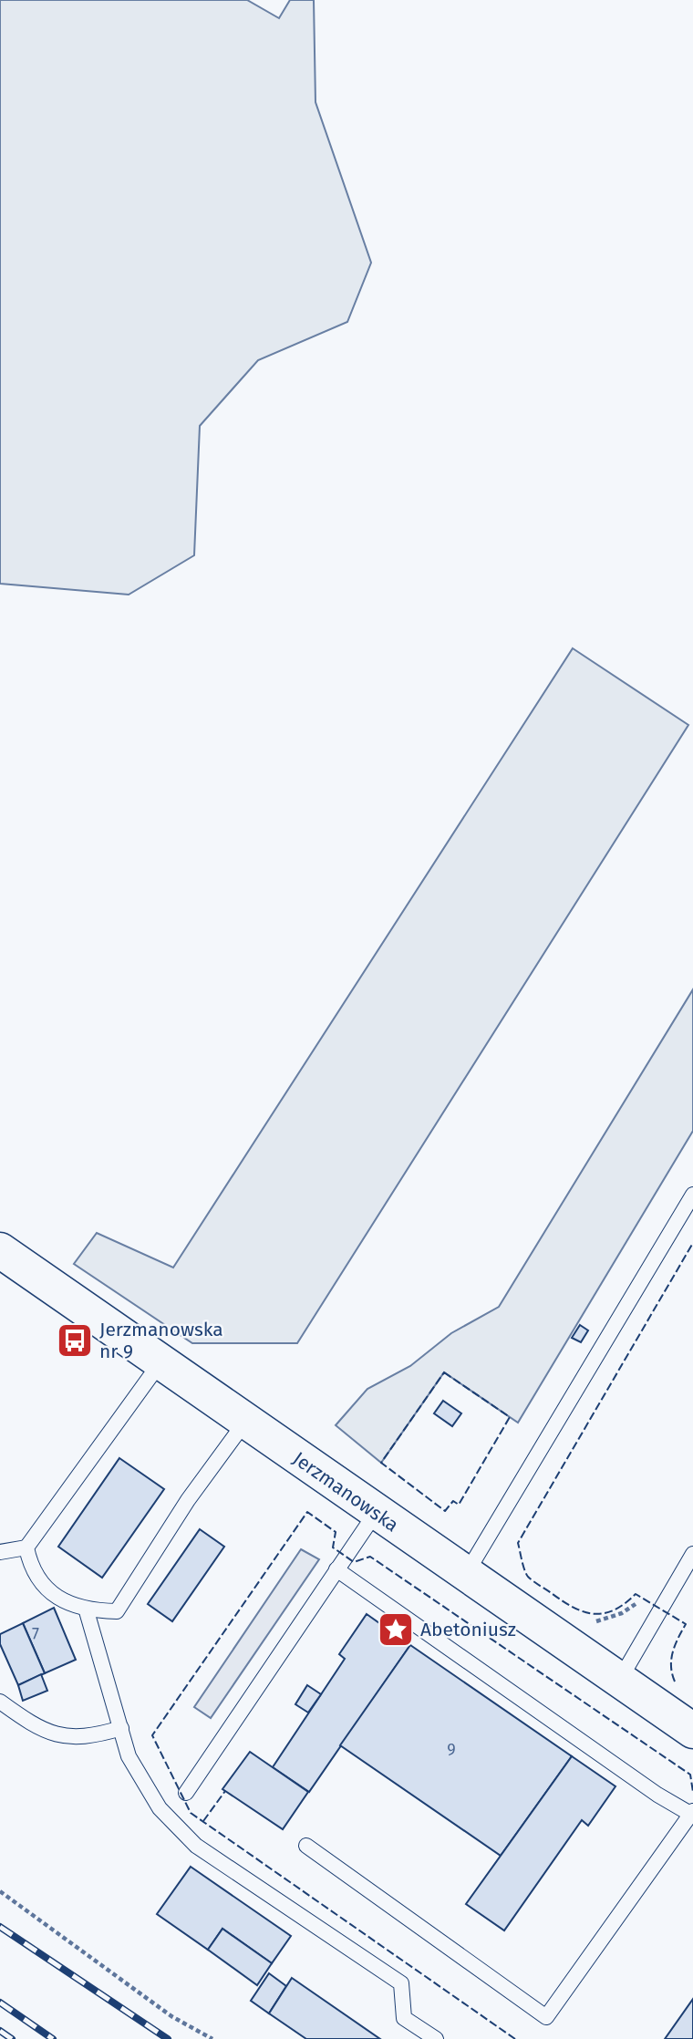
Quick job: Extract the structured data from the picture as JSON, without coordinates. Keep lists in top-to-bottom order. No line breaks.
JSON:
{"streets":{"street":["Jerzmanowska"]},"places":{"bus stop":["Jerzmanowska nr 9"],"place":["Abetoniusz"]},"house_numbers":["7","9"]}
